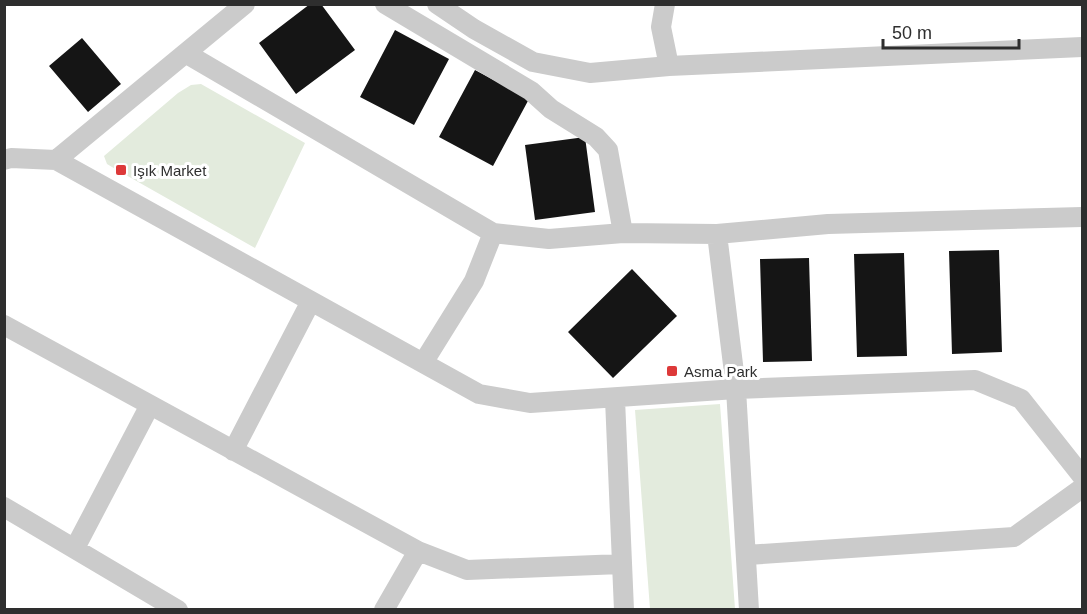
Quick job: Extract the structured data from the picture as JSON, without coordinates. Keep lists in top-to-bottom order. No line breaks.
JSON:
{"places":{"transit":["Işık Market","Asma Park"]},"scale_bar":"50 m"}
